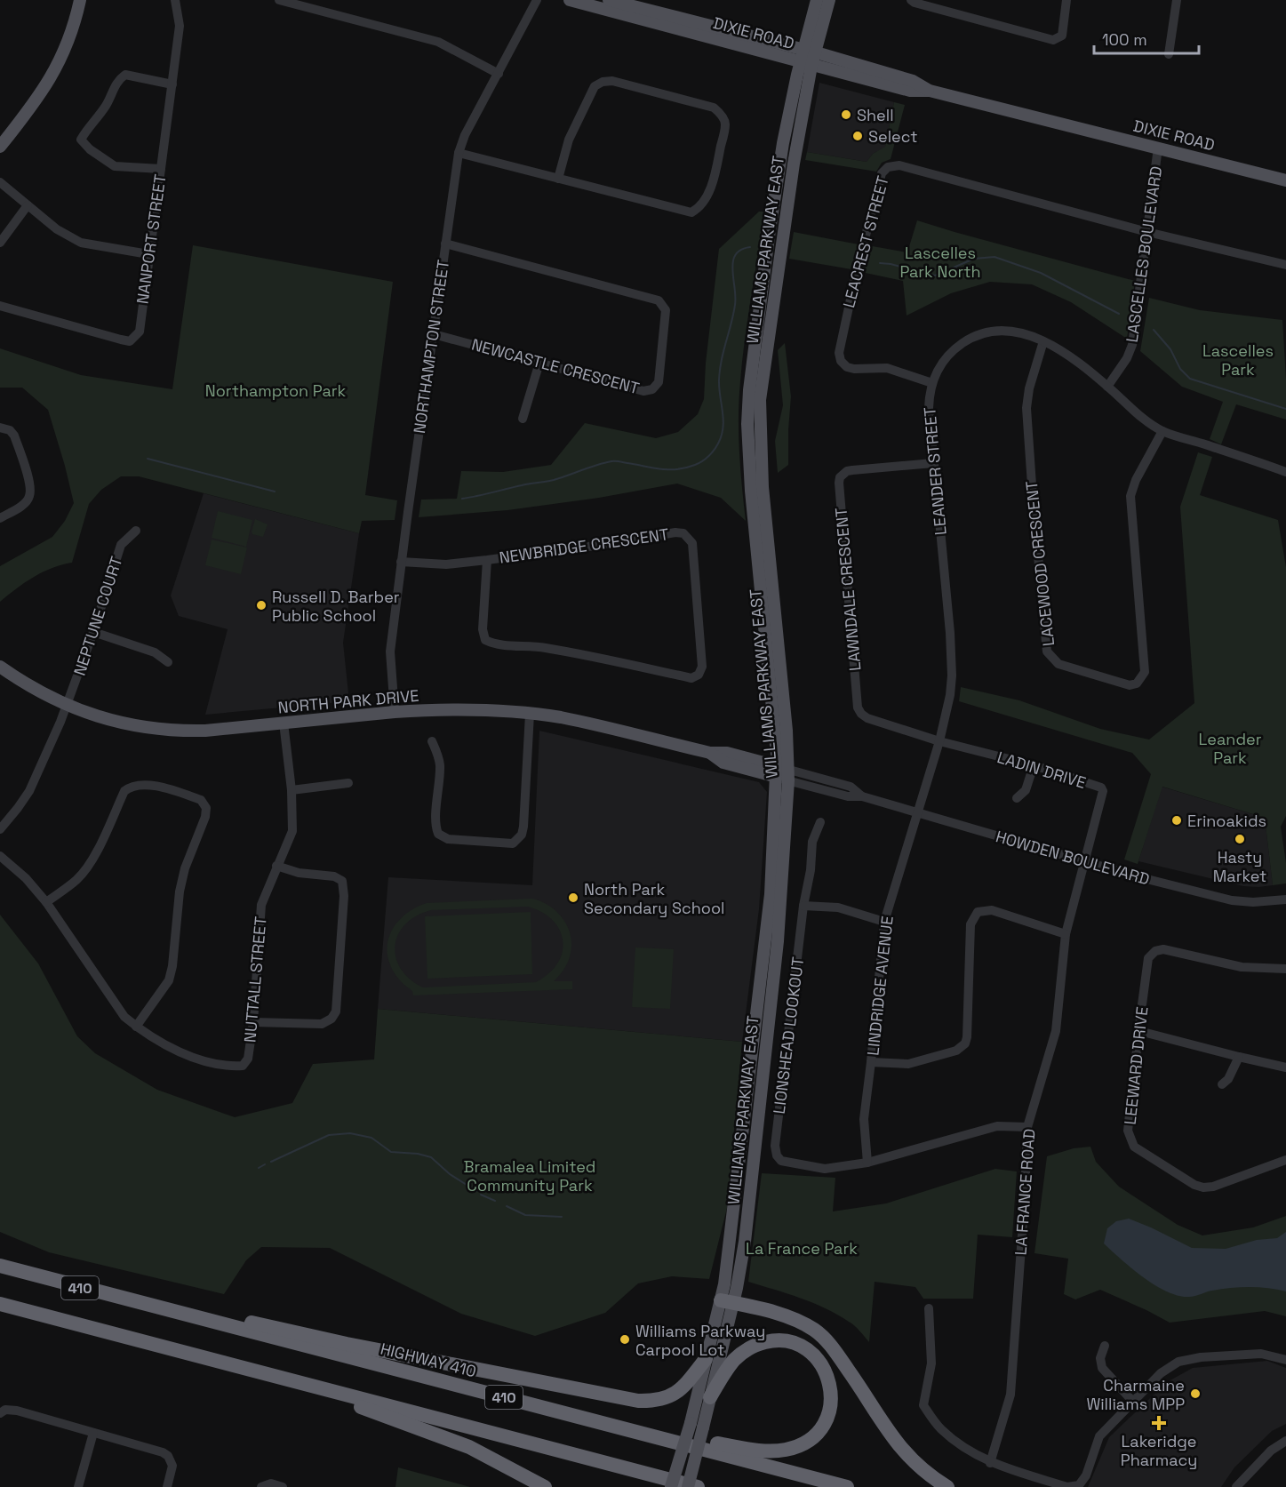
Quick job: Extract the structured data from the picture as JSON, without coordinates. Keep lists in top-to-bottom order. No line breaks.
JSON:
{"streets":{"highway":["410","HIGHWAY 410"],"main road":["DIXIE ROAD","WILLIAMS PARKWAY EAST","NORTH PARK DRIVE"],"street":["NANPORT STREET","LEACREST STREET","LASCELLES BOULEVARD","NORTHAMPTON STREET","NEWCASTLE CRESCENT","LEANDER STREET","NEWBRIDGE CRESCENT","LACEWOOD CRESCENT","LAWNDALE CRESCENT","NEPTUNE COURT","LADIN DRIVE","HOWDEN BOULEVARD","NUTTALL STREET","LINDRIDGE AVENUE","LIONSHEAD LOOKOUT","LEEWARD DRIVE","LA FRANCE ROAD"]},"crossings":[["DIXIE ROAD","WILLIAMS PARKWAY EAST"],["DIXIE ROAD","LASCELLES BOULEVARD"],["LEACREST STREET","LASCELLES BOULEVARD"],["LEACREST STREET","LEANDER STREET"],["WILLIAMS PARKWAY EAST","NORTH PARK DRIVE"],["WILLIAMS PARKWAY EAST","HOWDEN BOULEVARD"],["LASCELLES BOULEVARD","LEANDER STREET"],["NORTHAMPTON STREET","NEWCASTLE CRESCENT"],["NORTHAMPTON STREET","NEWBRIDGE CRESCENT"],["NORTHAMPTON STREET","NORTH PARK DRIVE"],["LEANDER STREET","LACEWOOD CRESCENT"],["LEANDER STREET","LAWNDALE CRESCENT"],["LEANDER STREET","LADIN DRIVE"],["LEANDER STREET","HOWDEN BOULEVARD"],["LEANDER STREET","LINDRIDGE AVENUE"],["LAWNDALE CRESCENT","LADIN DRIVE"],["NEPTUNE COURT","NORTH PARK DRIVE"],["NORTH PARK DRIVE","HOWDEN BOULEVARD"],["NORTH PARK DRIVE","NUTTALL STREET"],["LADIN DRIVE","HOWDEN BOULEVARD"],["LADIN DRIVE","LA FRANCE ROAD"],["HOWDEN BOULEVARD","LINDRIDGE AVENUE"],["HOWDEN BOULEVARD","LA FRANCE ROAD"],["LINDRIDGE AVENUE","LIONSHEAD LOOKOUT"]],"parks":["Lascelles Park North","Lascelles Park","Northampton Park","Leander Park","Bramalea Limited Community Park","La France Park"],"places":{"other":["Shell","Select","Russell D. Barber Public School","Erinoakids","Hasty Market","North Park Secondary School","Williams Parkway Carpool Lot","Charmaine Williams MPP"],"health":["Lakeridge Pharmacy"]},"scale_bar":"100 m"}
